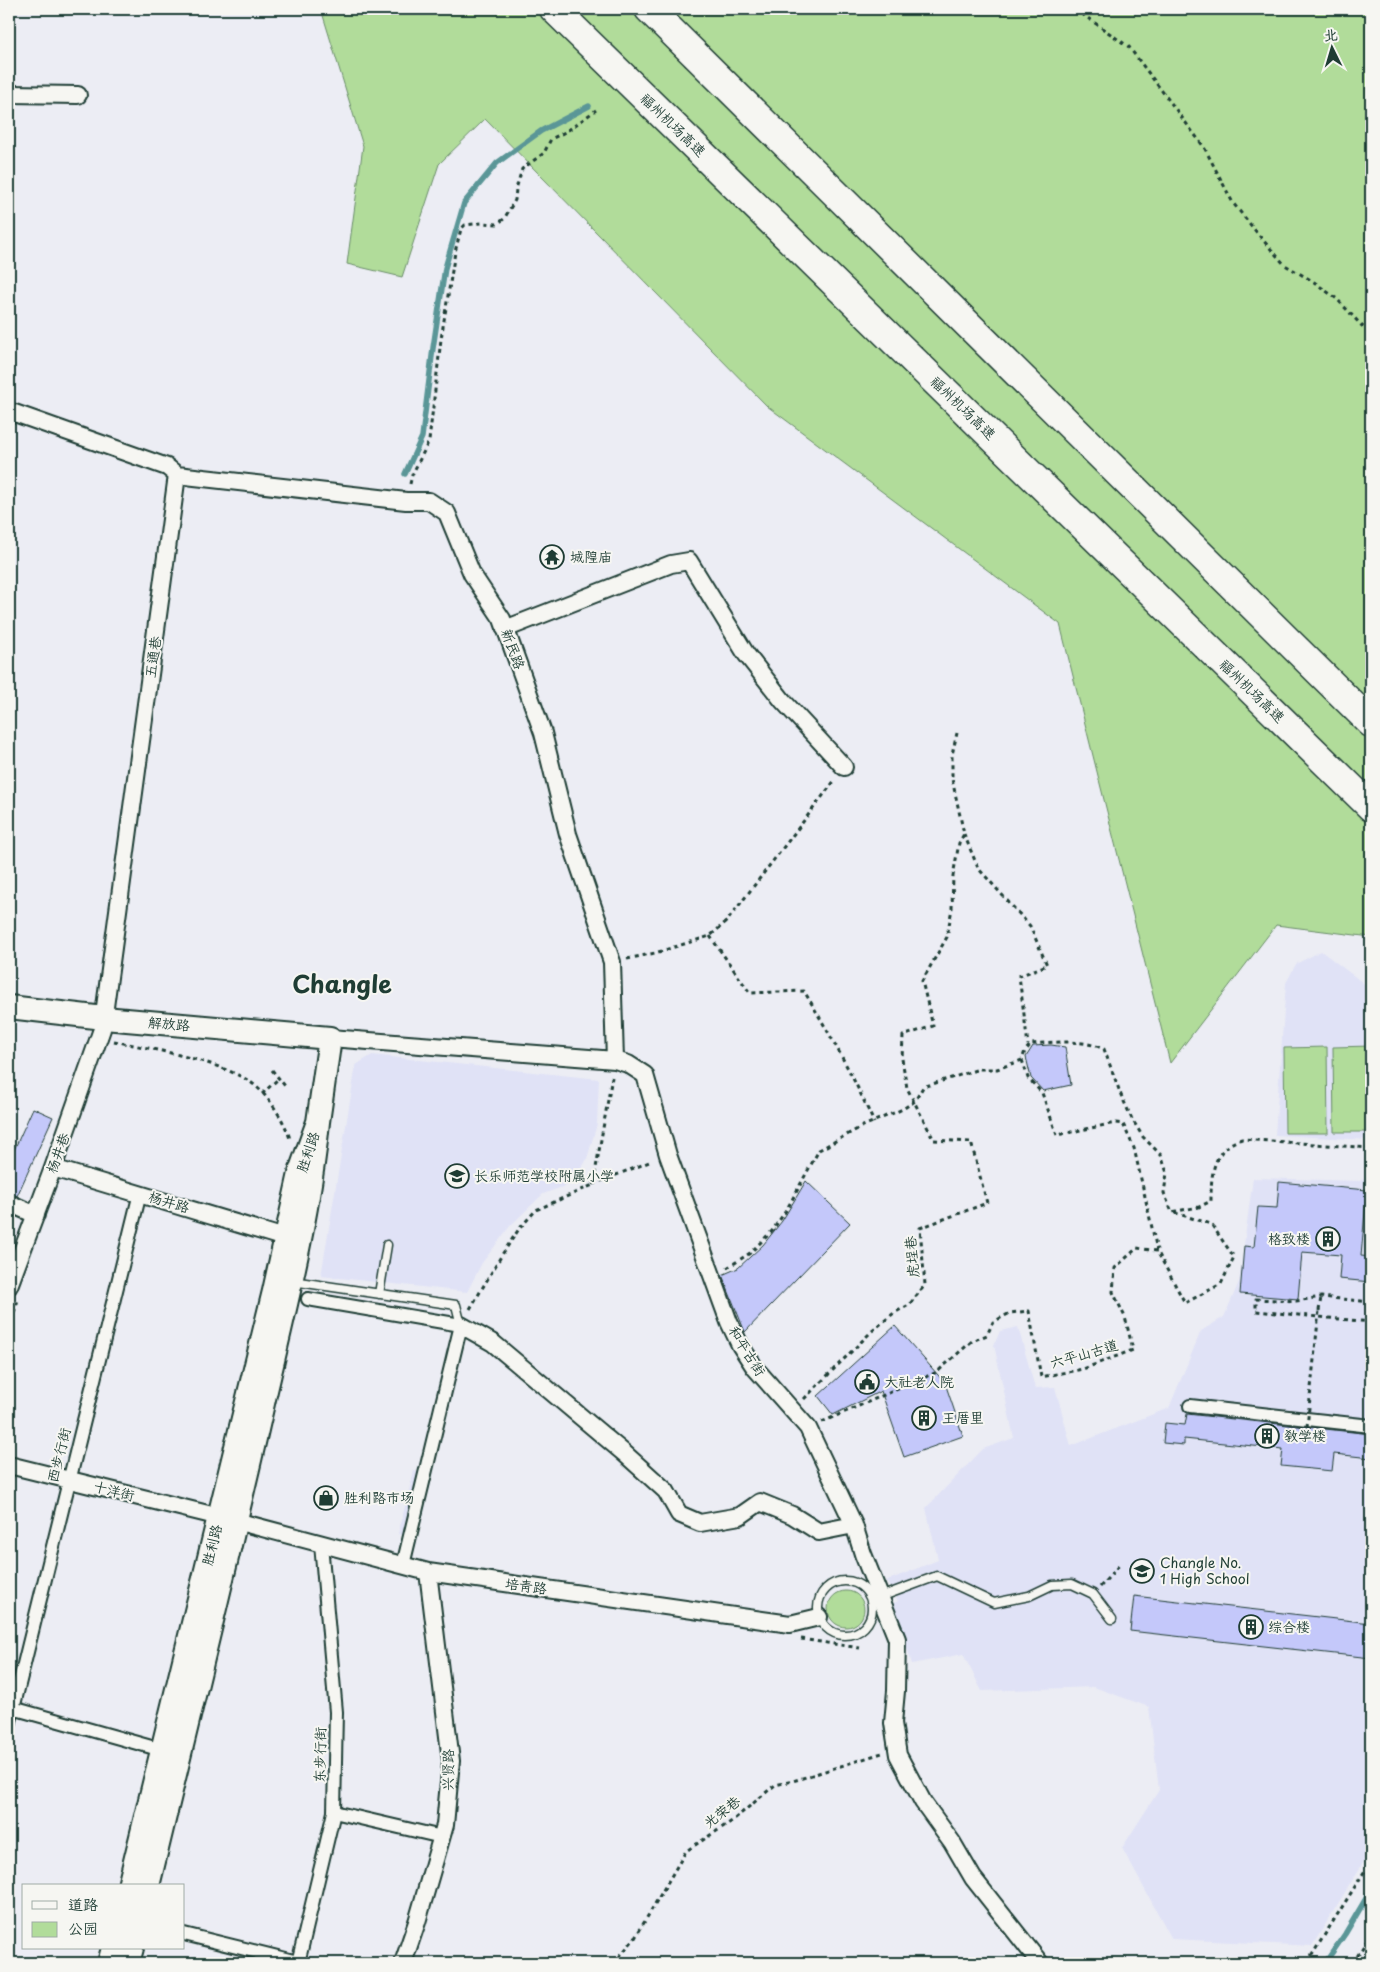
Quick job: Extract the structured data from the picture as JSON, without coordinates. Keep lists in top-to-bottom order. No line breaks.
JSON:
{"streets":{"highway":["福州机场高速"],"main road":["解放路","胜利路"],"street":["新民路","五通巷","杨井巷","杨井路","和平古街","西步行街","十洋街","培青路","东步行街","兴贤路"],"path":["虎埕巷","六平山古道","光荣巷"]},"crossings":[["新民路","五通巷"],["新民路","和平古街"],["五通巷","解放路"],["五通巷","杨井巷"],["解放路","杨井巷"],["解放路","和平古街"],["胜利路","杨井路"],["胜利路","十洋街"],["胜利路","培青路"],["杨井巷","杨井路"],["杨井路","西步行街"],["虎埕巷","和平古街"],["和平古街","六平山古道"],["和平古街","培青路"],["和平古街","光荣巷"],["西步行街","十洋街"],["十洋街","培青路"],["培青路","东步行街"],["培青路","兴贤路"]],"districts":["Changle"],"places":{"temple":["城隍庙"],"school or university":["长乐师范学校附属小学","Changle No. 1 High School"],"building":["格致楼","王厝里","教学楼","综合楼"],"public building":["大社老人院"],"shop":["胜利路市场"]},"legend":["道路","公园"],"north":"top"}
